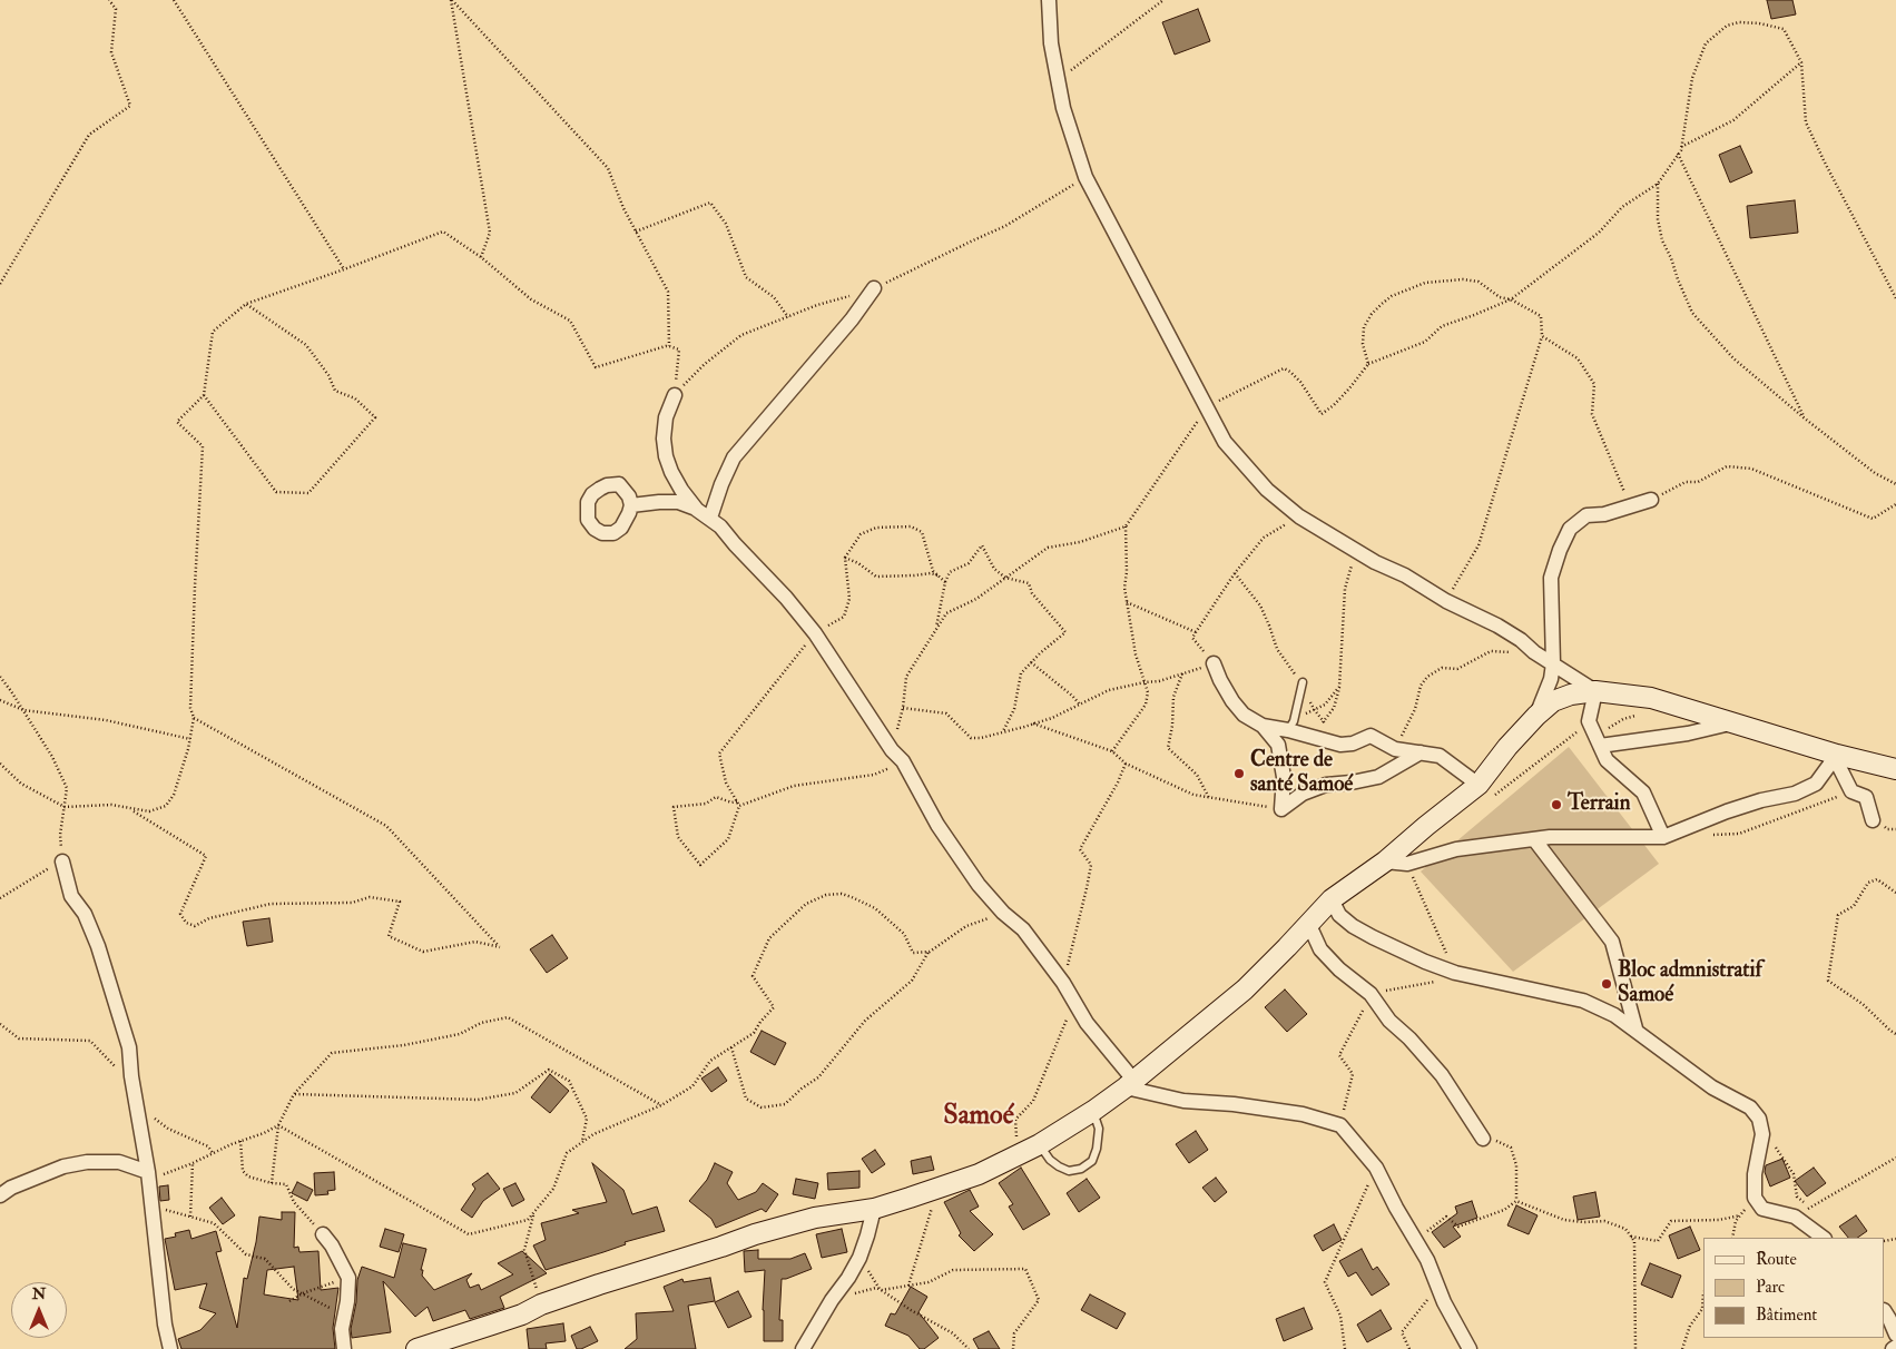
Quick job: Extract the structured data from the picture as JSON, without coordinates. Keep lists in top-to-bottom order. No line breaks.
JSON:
{"districts":["Samoé"],"places":["Centre de santé Samoé","Terrain","Bloc admnistratif Samoé"],"legend":["Route","Parc","Bâtiment"],"north":"top"}
